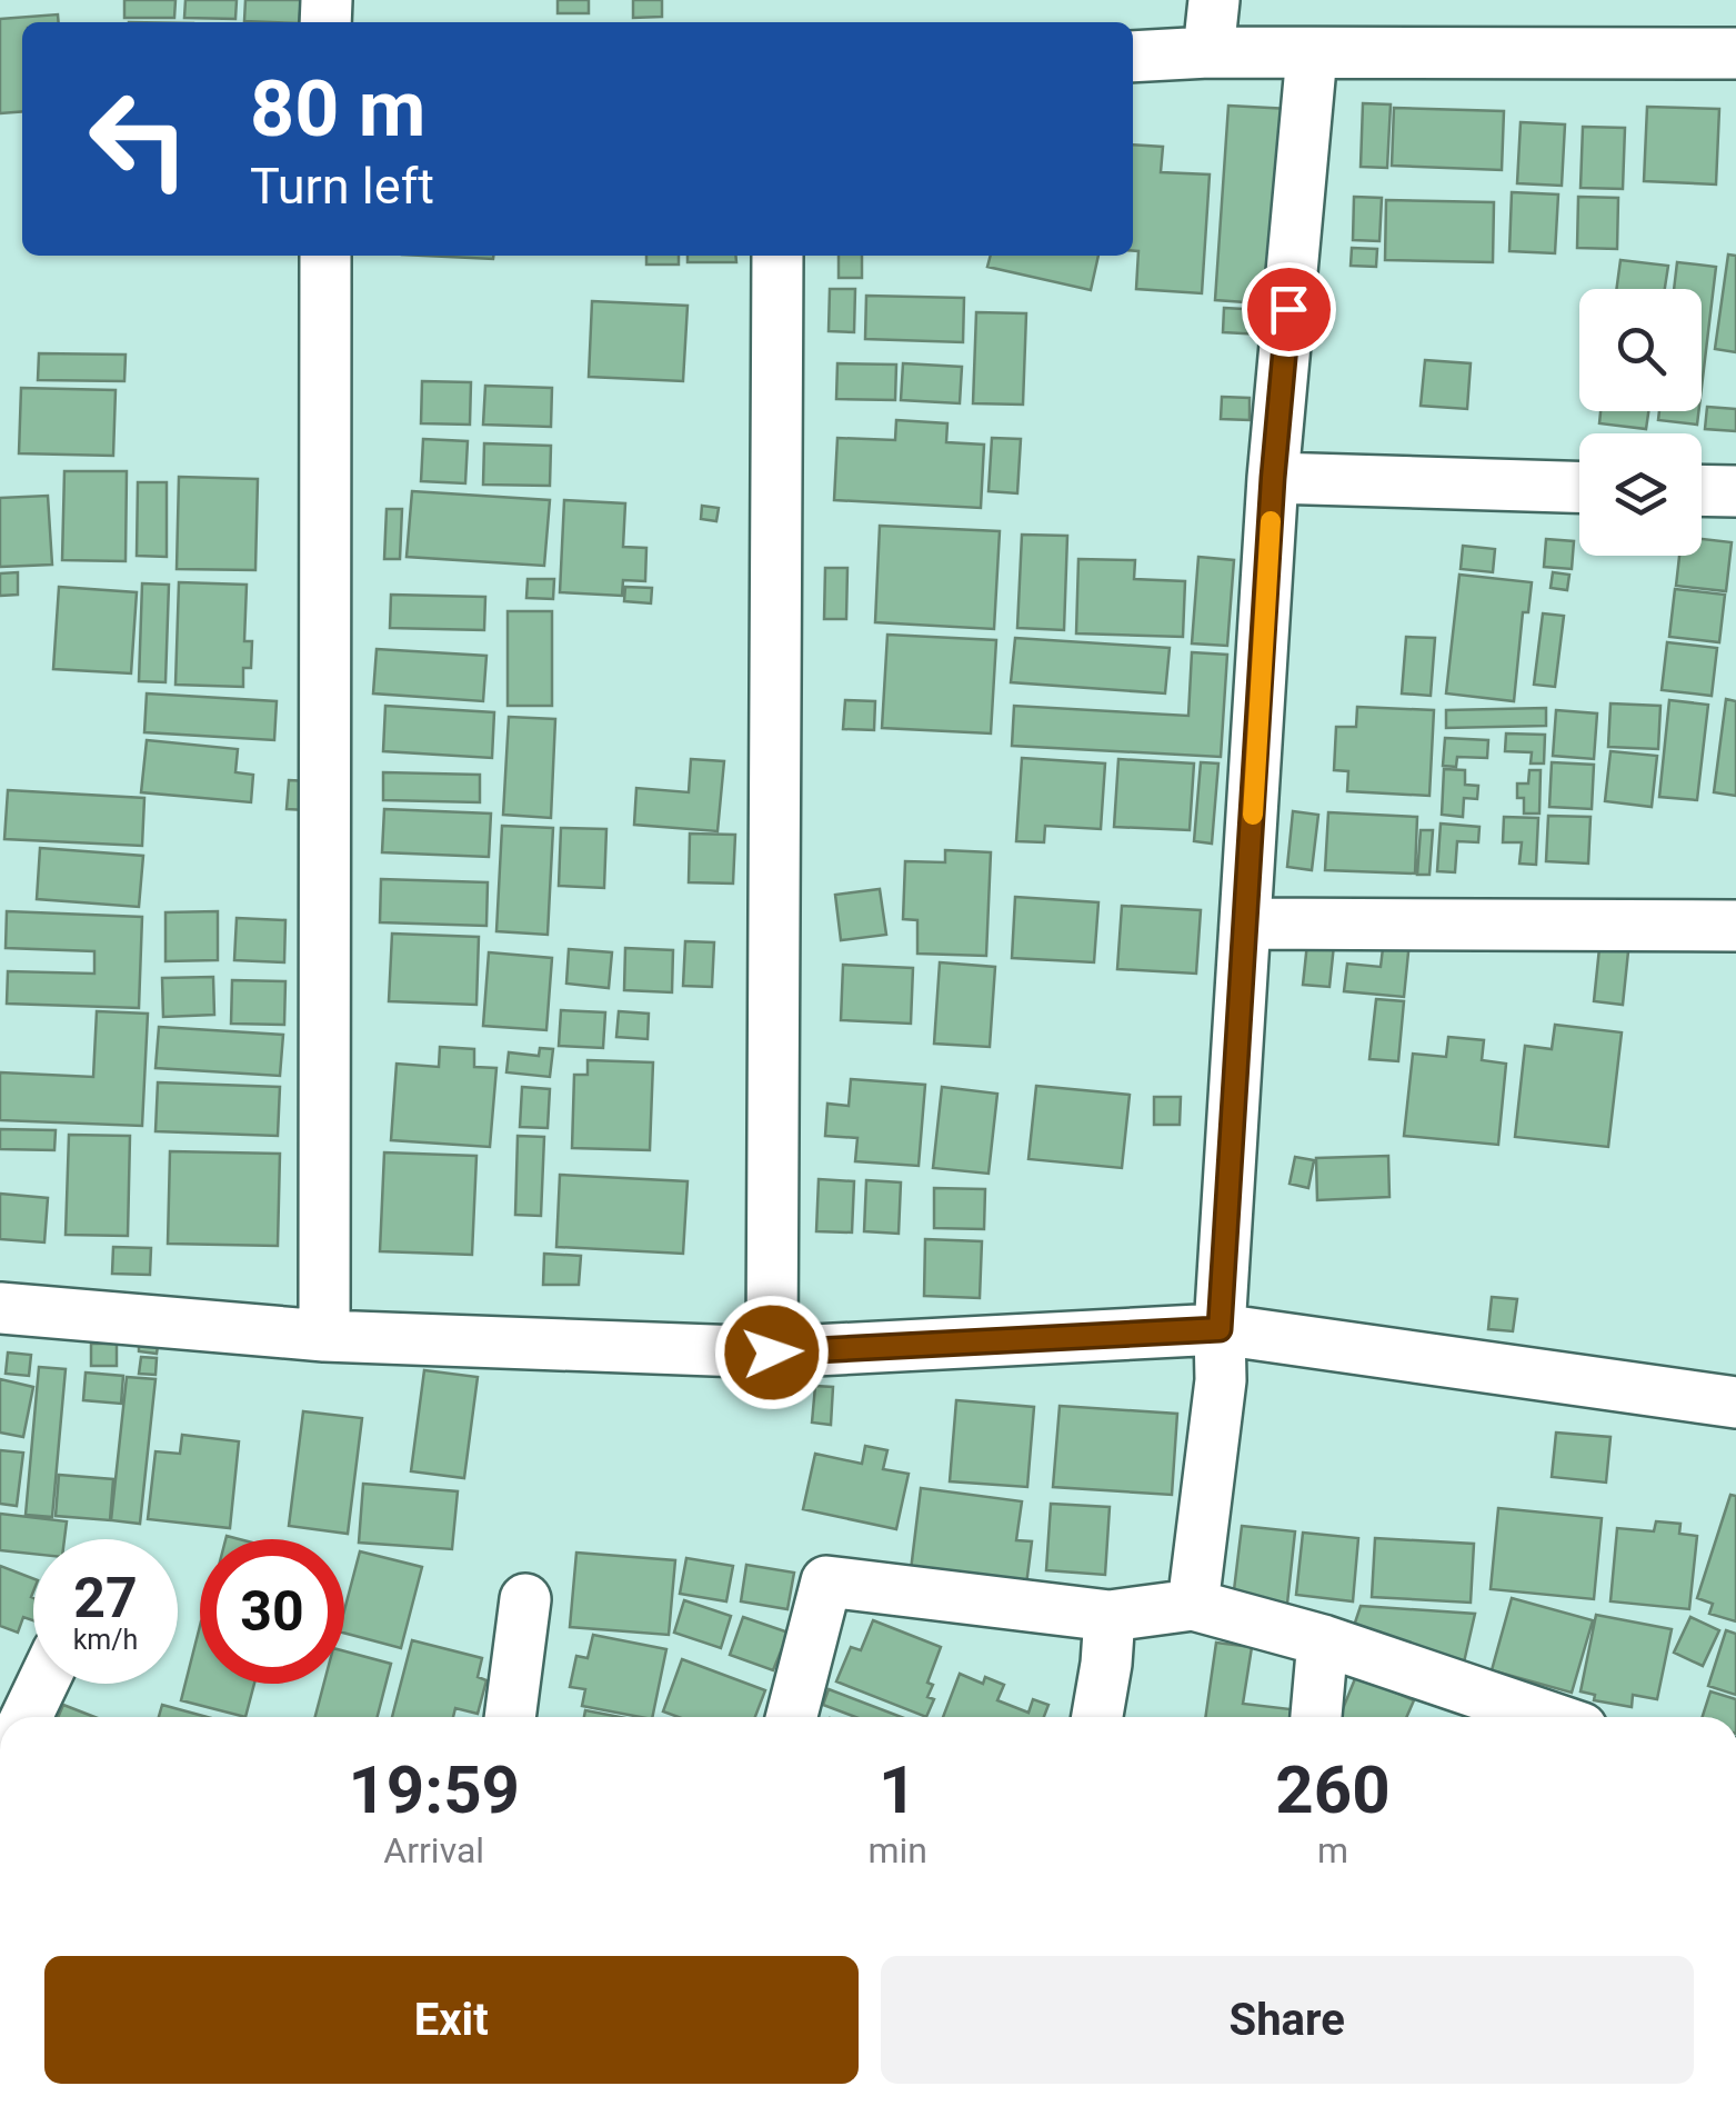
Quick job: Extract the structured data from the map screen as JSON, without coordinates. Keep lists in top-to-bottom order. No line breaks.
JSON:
{"page":{"turn":["80 m","Turn left"],"speed":"27 km/h","limit":"30","eta":["19:59","Arrival","1","min","260","m"],"buttons":["Exit","Share"]}}
